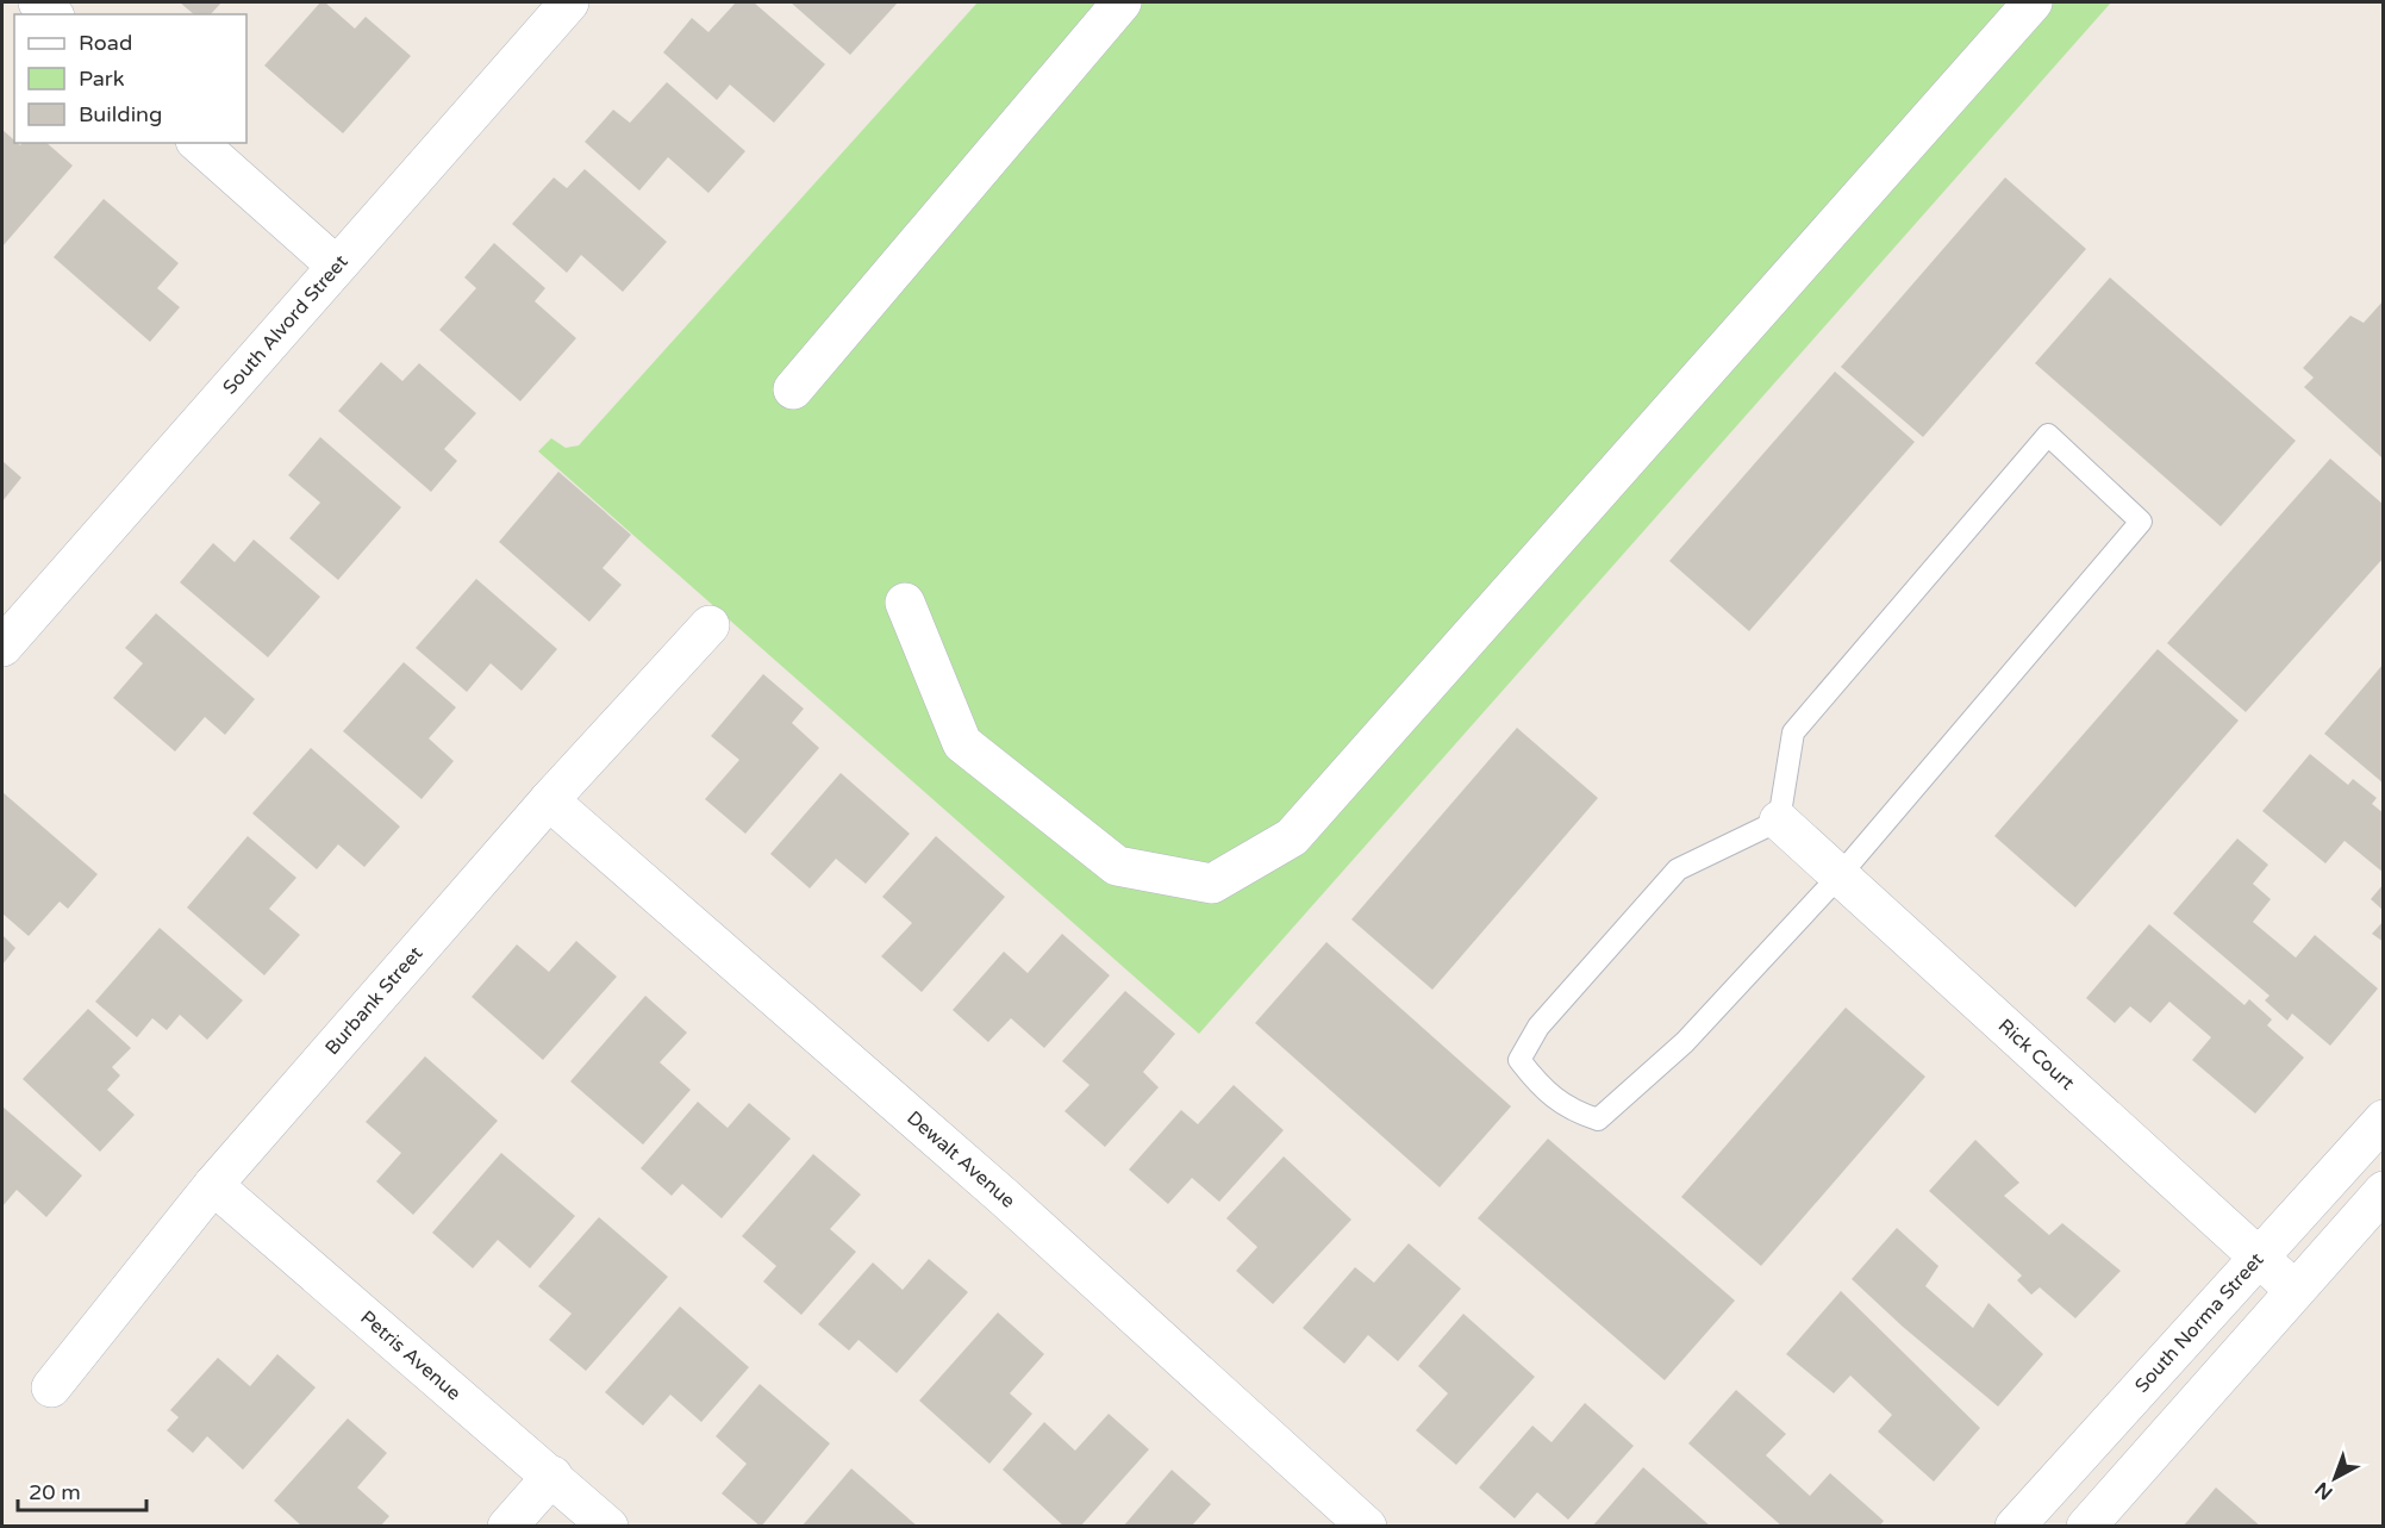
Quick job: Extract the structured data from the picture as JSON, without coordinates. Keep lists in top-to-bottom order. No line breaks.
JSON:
{"streets":{"street":["South Alvord Street","Burbank Street","Rick Court","Dewalt Avenue","South Norma Street","Petris Avenue"]},"crossings":[["Burbank Street","Dewalt Avenue"],["Burbank Street","Petris Avenue"],["Rick Court","South Norma Street"]],"legend":["Road","Park","Building"],"scale_bar":"20 m","north":"bottom left"}
